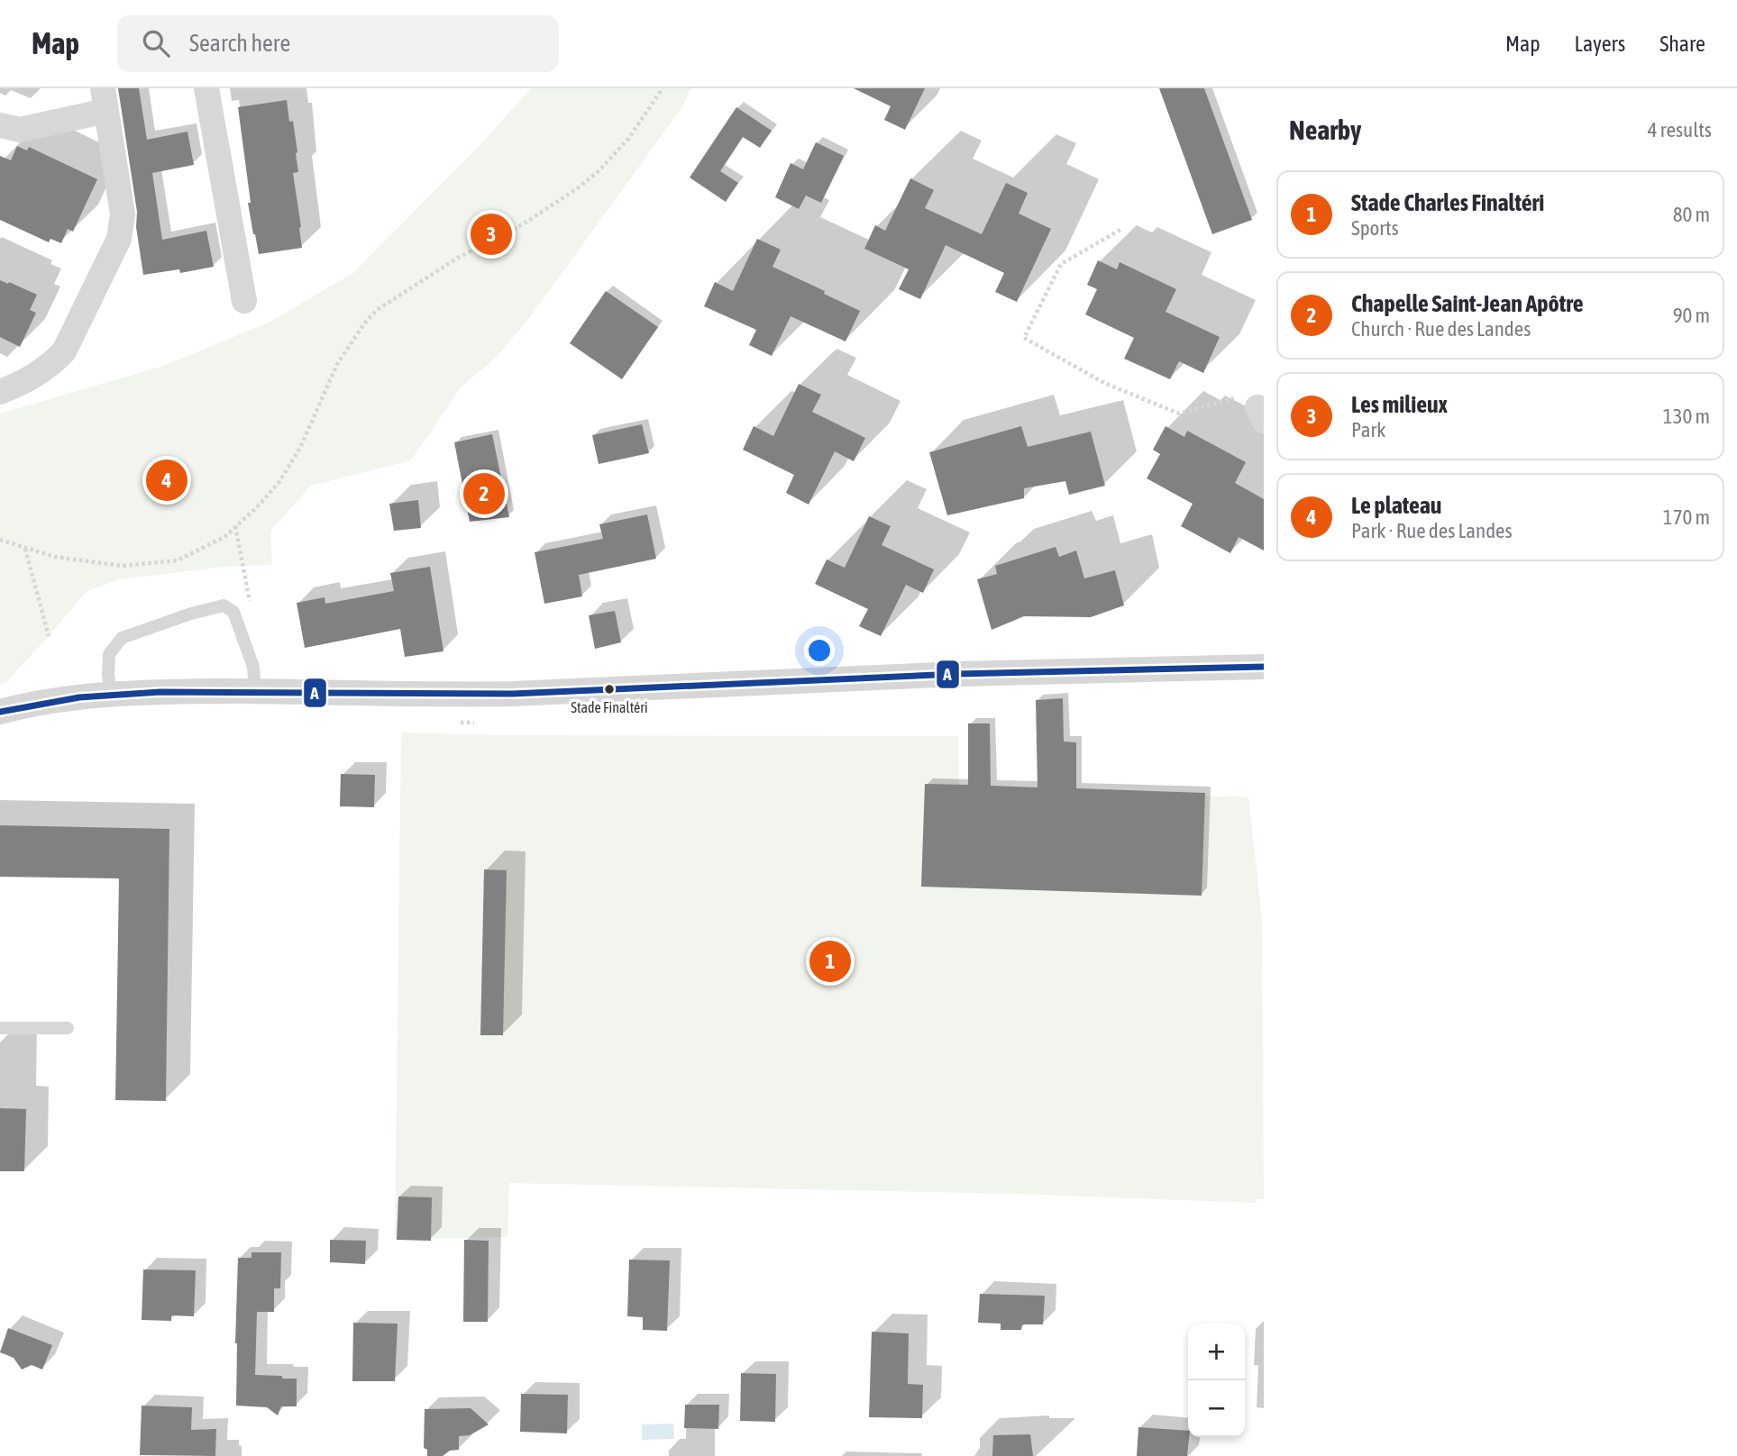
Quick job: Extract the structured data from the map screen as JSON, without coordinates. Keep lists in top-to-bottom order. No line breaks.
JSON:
{"places":["Stade Finaltéri"],"lines":["transit line A"],"page":{"header":"Map","search":"Search here","nav":["Map","Layers","Share"],"heading":["Nearby","4 results"],"list":[{"mark":"1","name":"Stade Charles Finaltéri","note":"Sports","value":"80 m"},{"mark":"2","name":"Chapelle Saint-Jean Apôtre","note":"Church · Rue des Landes","value":"90 m"},{"mark":"3","name":"Les milieux","note":"Park","value":"130 m"},{"mark":"4","name":"Le plateau","note":"Park · Rue des Landes","value":"170 m"}],"pins":["3","4","2","1"],"map_buttons":["+","−"]}}
